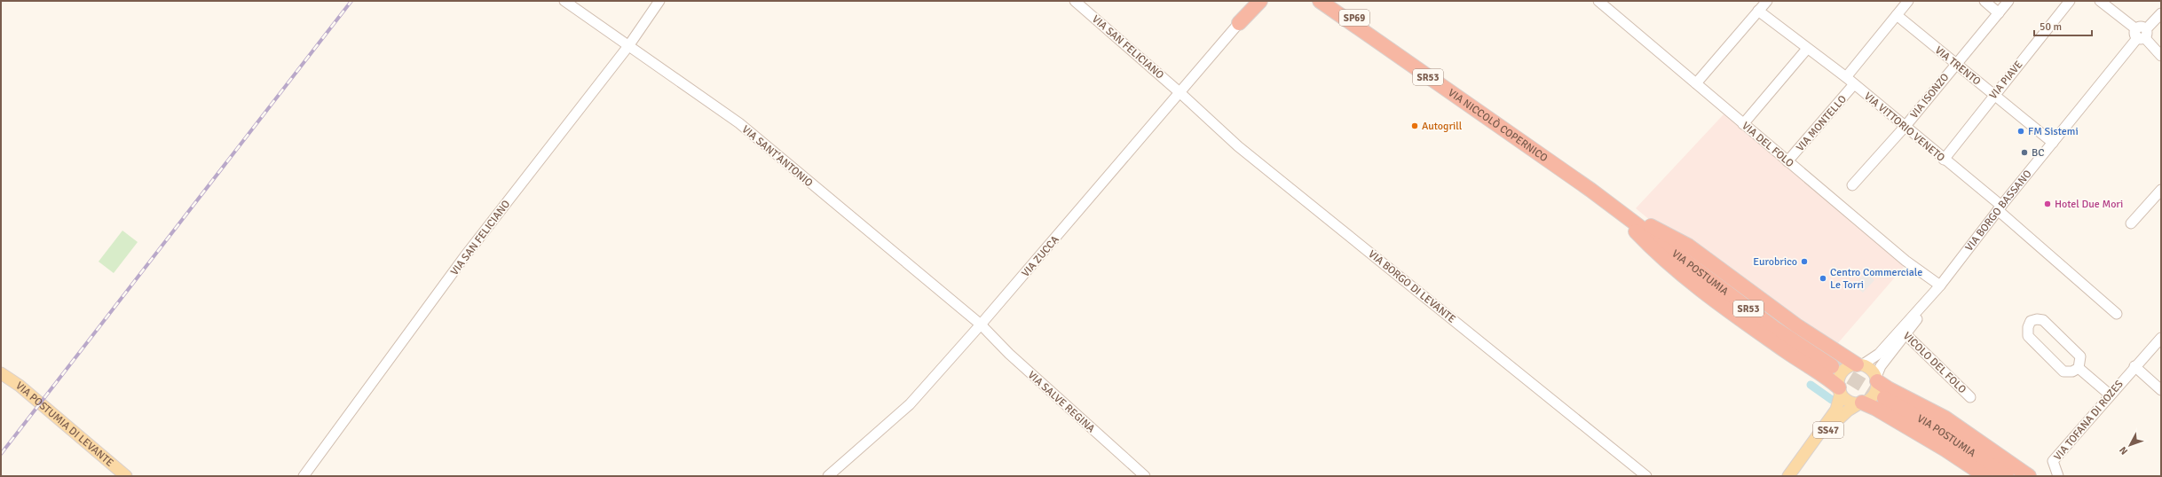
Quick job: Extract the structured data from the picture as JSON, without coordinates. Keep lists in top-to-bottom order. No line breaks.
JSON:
{"streets":{"highway":["SP69","SR53","VIA NICCOLÒ COPERNICO","VIA POSTUMIA"],"main road":["VIA BORGO BASSANO","VIA POSTUMIA DI LEVANTE","SS47"],"street":["VIA SAN FELICIANO","VIA TRENTO","VIA PIAVE","VIA ISONZO","VIA MONTELLO","VIA VITTORIO VENETO","VIA DEL FOLO","VIA SANT'ANTONIO","VIA ZUCCA","VIA BORGO DI LEVANTE","VICOLO DEL FOLO","VIA SALVE REGINA","VIA TOFANA DI ROZES"]},"crossings":[["SP69","VIA NICCOLÒ COPERNICO"],["VIA SAN FELICIANO","VIA SANT'ANTONIO"],["VIA SAN FELICIANO","VIA ZUCCA"],["VIA SAN FELICIANO","VIA BORGO DI LEVANTE"],["VIA TRENTO","VIA PIAVE"],["VIA TRENTO","VIA ISONZO"],["VIA TRENTO","VIA BORGO BASSANO"],["VIA PIAVE","VIA VITTORIO VENETO"],["VIA ISONZO","VIA VITTORIO VENETO"],["VIA MONTELLO","VIA VITTORIO VENETO"],["VIA MONTELLO","VIA DEL FOLO"],["VIA NICCOLÒ COPERNICO","VIA POSTUMIA"],["VIA VITTORIO VENETO","VIA BORGO BASSANO"],["VIA DEL FOLO","VIA BORGO BASSANO"],["VIA SANT'ANTONIO","VIA ZUCCA"],["VIA SANT'ANTONIO","VIA SALVE REGINA"],["VIA BORGO BASSANO","VICOLO DEL FOLO"],["VIA BORGO BASSANO","SS47"],["VIA ZUCCA","VIA BORGO DI LEVANTE"],["VIA ZUCCA","VIA SALVE REGINA"]],"places":["Autogrill","FM Sistemi","BC","Hotel Due Mori","Eurobrico","Centro Commerciale Le Torri"],"scale_bar":"50 m","north":"bottom left"}
